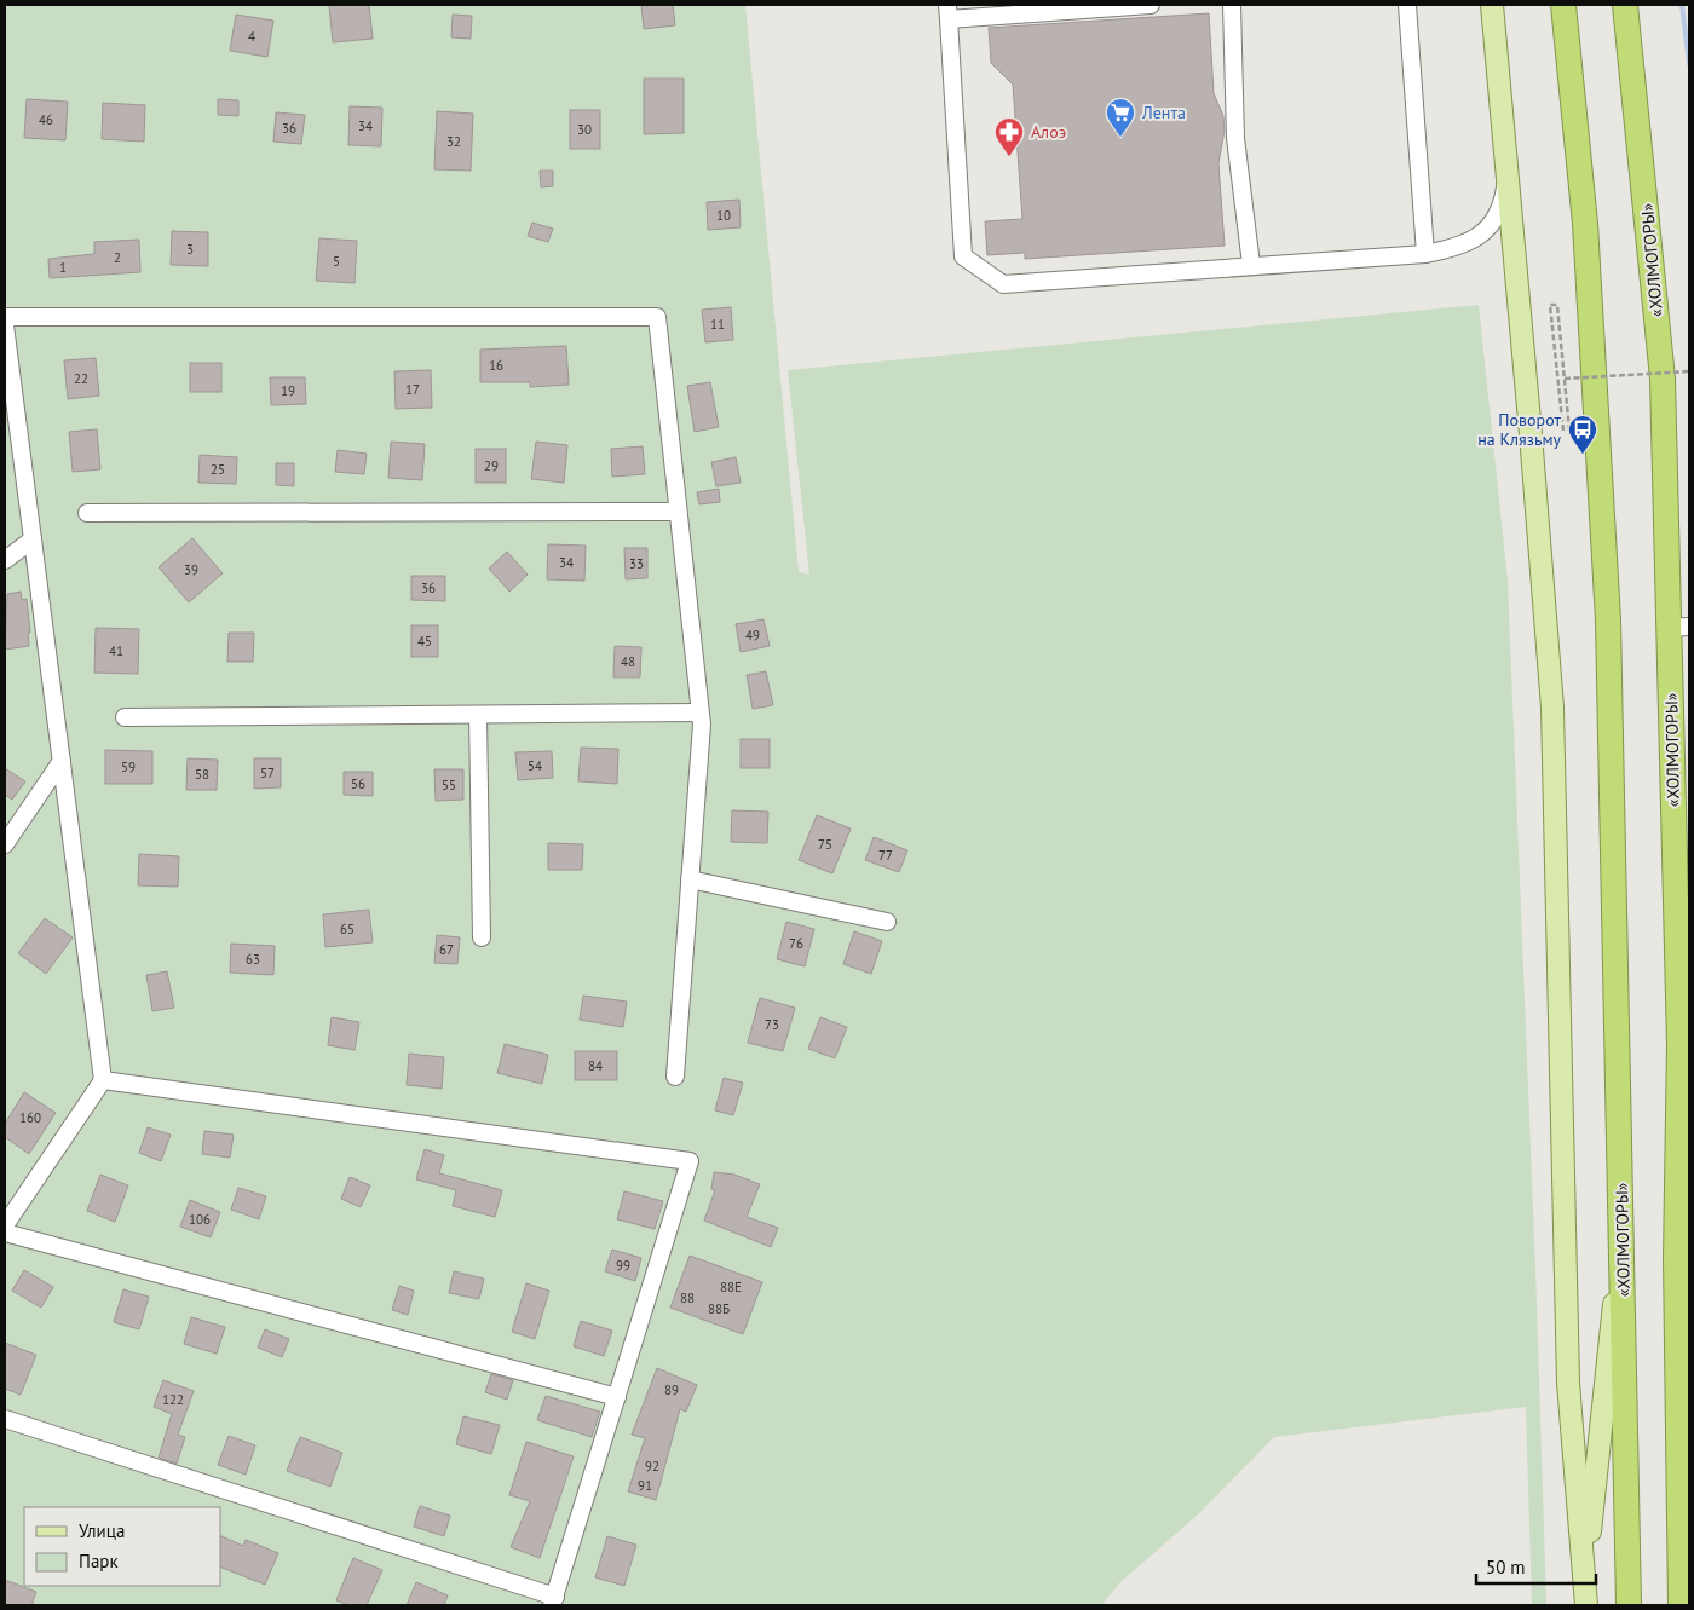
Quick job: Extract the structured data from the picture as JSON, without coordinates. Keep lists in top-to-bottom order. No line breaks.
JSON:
{"streets":{"highway":["«ХОЛМОГОРЫ»"]},"places":{"supermarket":["Лента"],"pharmacy":["Алоэ"],"bus stop":["Поворот на Клязьму"]},"house_numbers":["4","46","34","36","30","32","10","3","2","5","1","11","16","22","17","19","29","25","34","33","39","36","49","45","41","48","54","59","57","58","56","55","75","77","65","76","67","63","73","84","160","106","99","88Е","88","88Б","89","122","92","91"],"legend":["Улица","Парк"],"scale_bar":"50 m"}
